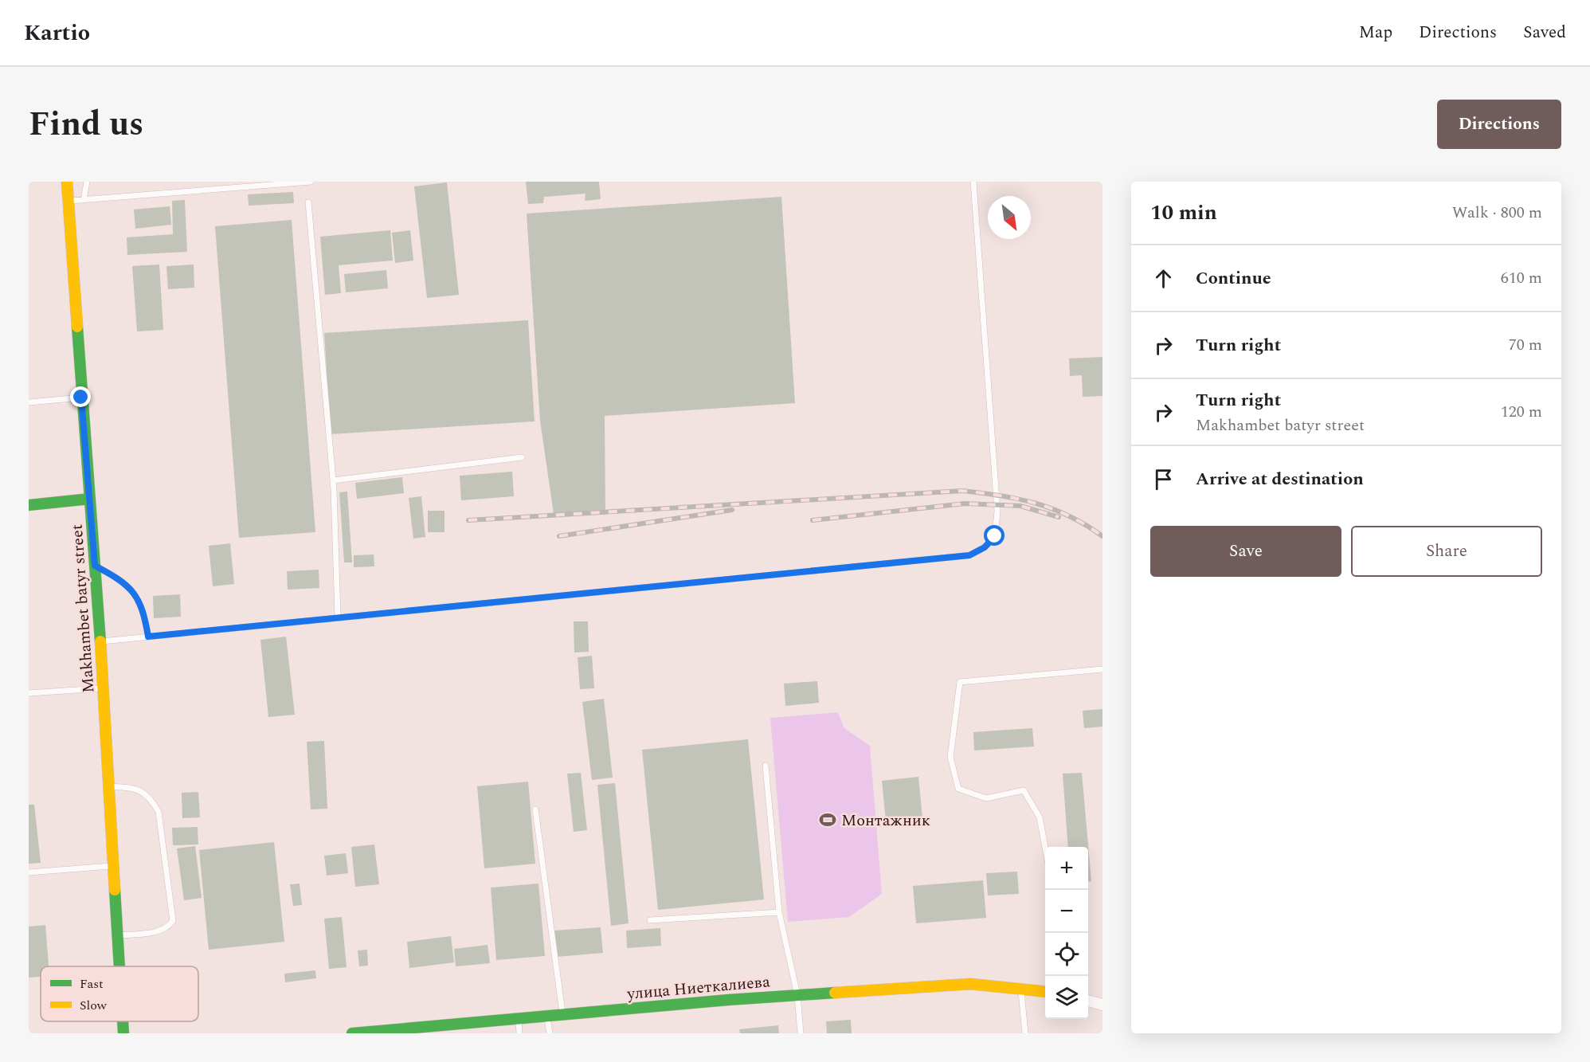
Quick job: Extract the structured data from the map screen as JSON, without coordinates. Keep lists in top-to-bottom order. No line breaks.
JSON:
{"streets":{"street":["Makhambet batyr street","улица Ниеткалиева"]},"places":{"sports":["Монтажник"]},"legend":["Fast","Slow"],"north":"bottom right","page":{"header":"Kartio","nav":["Map","Directions","Saved"],"title":"Find us","buttons":["Directions",["Save","Share"]],"heading":["10 min","Walk · 800 m"],"list":[["Continue","610 m"],["Turn right","70 m"],["Turn right","Makhambet batyr street","120 m"],"Arrive at destination"],"map_buttons":["+","−"]}}
